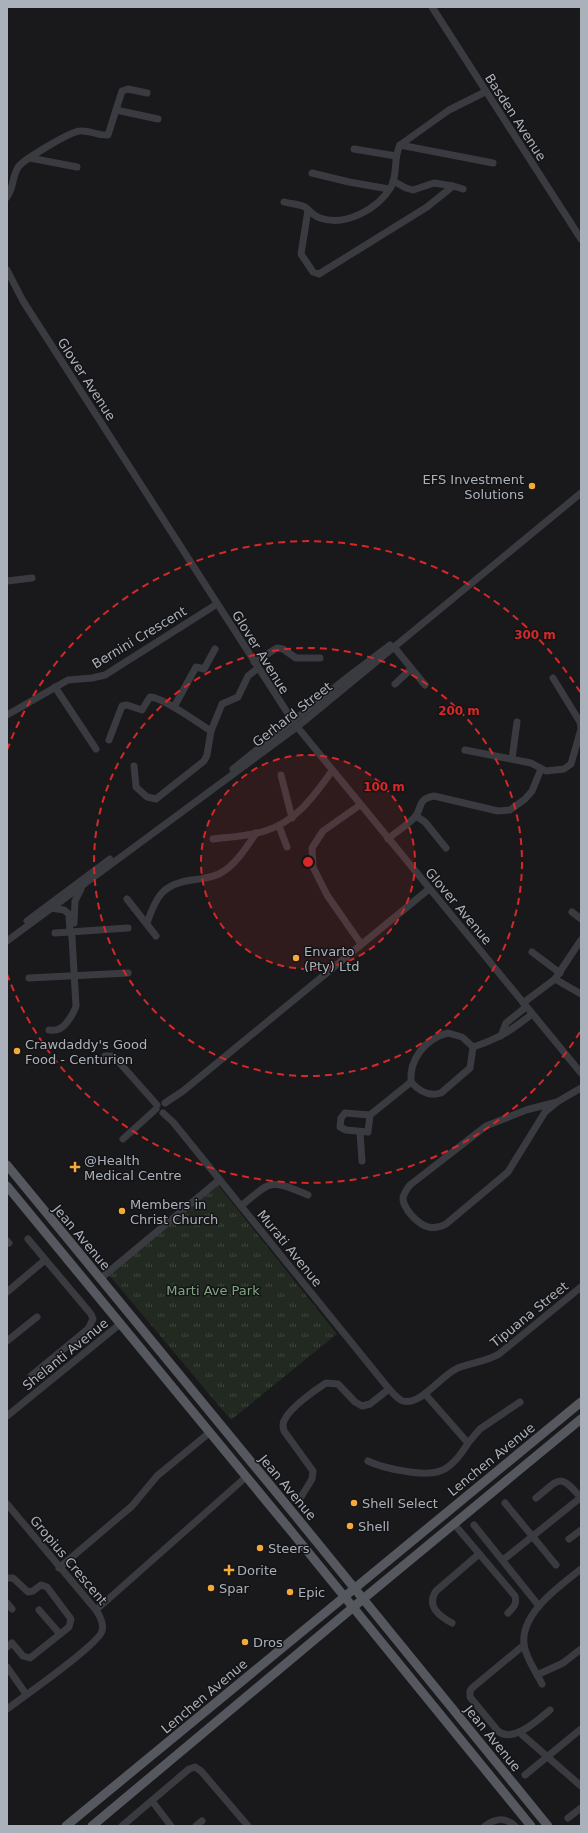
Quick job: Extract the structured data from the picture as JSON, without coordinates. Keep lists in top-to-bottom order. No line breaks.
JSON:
{"streets":{"main road":["Jean Avenue","Lenchen Avenue"],"street":["Basden Avenue","Glover Avenue","Bernini Crescent","Gerhard Street","Murati Avenue","Tipuana Street","Shelanti Avenue","Gropius Crescent"]},"crossings":[["Glover Avenue","Bernini Crescent"],["Glover Avenue","Gerhard Street"],["Jean Avenue","Shelanti Avenue"],["Jean Avenue","Lenchen Avenue"],["Murati Avenue","Tipuana Street"]],"parks":["Marti Ave Park"],"places":{"other":["EFS Investment Solutions","Envarto (Pty) Ltd","Crawdaddy's Good Food - Centurion","Members in Christ Church","Shell Select","Shell","Steers","Spar","Epic","Dros"],"health":["@Health Medical Centre","Dorite"]},"rings":["300 m","200 m","100 m"]}
